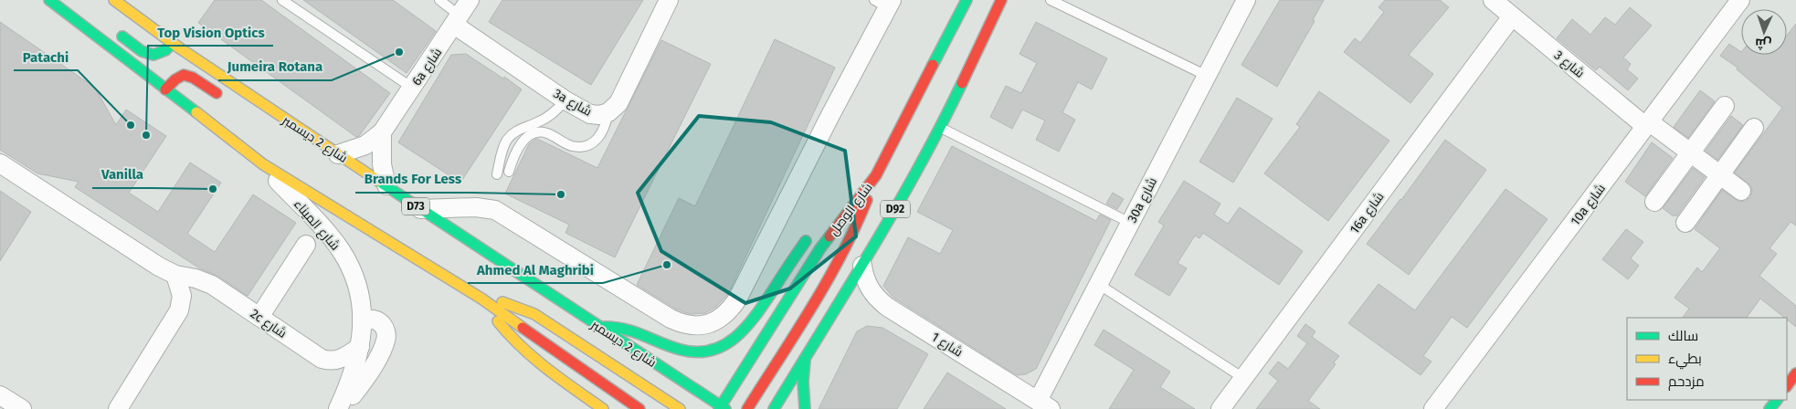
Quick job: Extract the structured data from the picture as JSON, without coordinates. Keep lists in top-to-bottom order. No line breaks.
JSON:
{"streets":{"main road":["شارع 2 ديسمبر","D73","شارع الوصل","D92"],"street":["شارع 3","6a شارع","3a شارع","30a شارع","10a شارع","16a شارع","شارع الميناء","2c شارع","شارع 1"]},"crossings":[["شارع 3","10a شارع"],["شارع 3","16a شارع"],["6a شارع","3a شارع"],["6a شارع","شارع 2 ديسمبر"],["شارع 2 ديسمبر","شارع الوصل"],["30a شارع","شارع 1"],["D92","شارع 1"],["شارع الميناء","2c شارع"]],"places":["Jumeira Rotana","Patachi","Top Vision Optics","Vanilla","Brands For Less","Ahmed Al Maghribi"],"legend":["سالك","بطيء","مزدحم"],"north":"bottom"}
